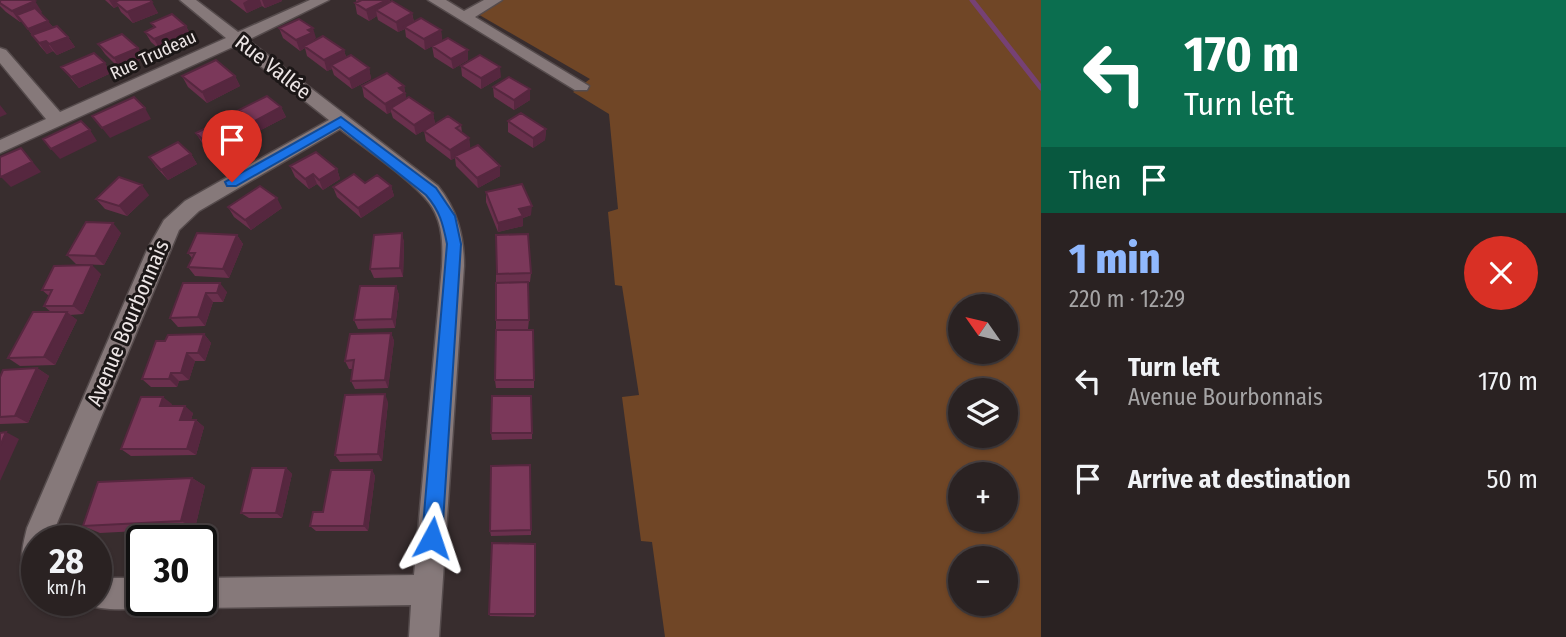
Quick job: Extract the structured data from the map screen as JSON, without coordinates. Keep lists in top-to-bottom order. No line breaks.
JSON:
{"streets":{"street":["Rue Trudeau","Rue Vallée","Avenue Bourbonnais"]},"crossings":[["Rue Trudeau","Rue Vallée"],["Rue Vallée","Avenue Bourbonnais"]],"north":"top left","page":{"turn":["170 m","Turn left"],"then":"Then","heading":["1 min","220 m · 12:29"],"map_buttons":["+","−"],"list":[{"name":"Turn left","note":"Avenue Bourbonnais","value":"170 m"},{"name":"Arrive at destination","value":"50 m"}],"speed":"28 km/h","limit":"30"}}
